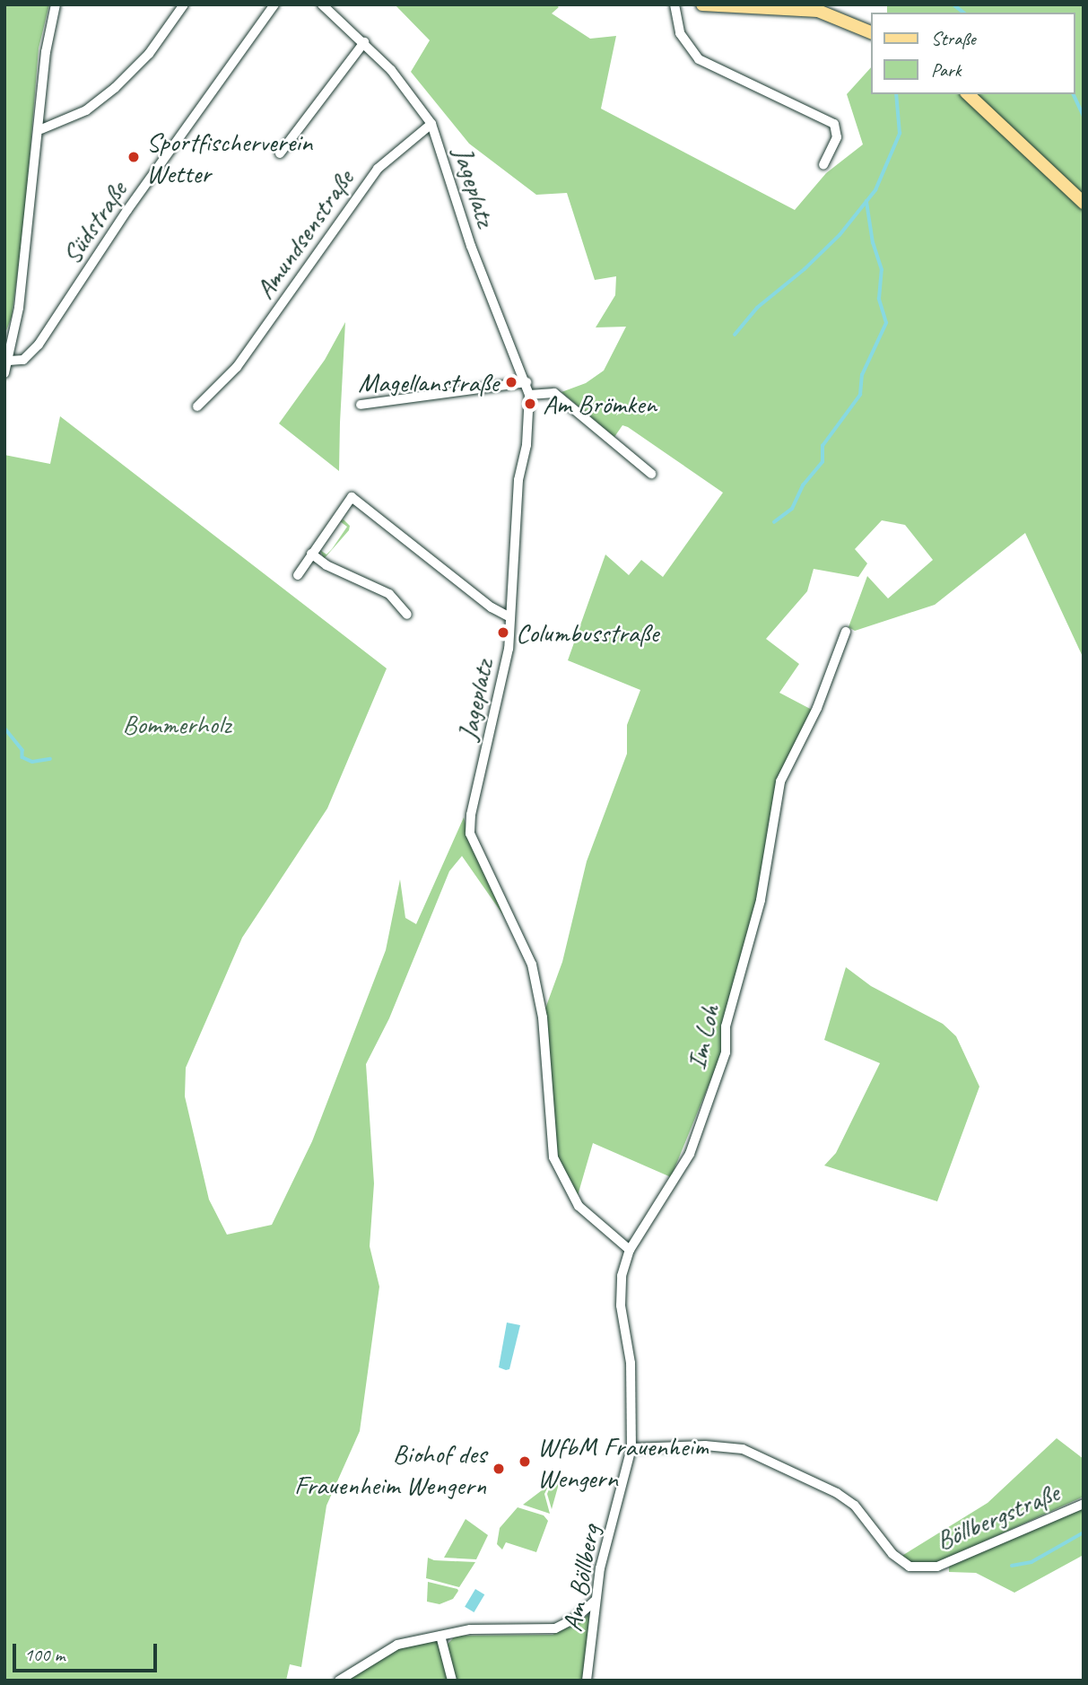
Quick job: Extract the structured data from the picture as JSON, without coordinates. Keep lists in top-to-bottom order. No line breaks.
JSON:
{"streets":{"street":["Jageplatz","Südstraße","Amundsenstraße","Im Loh","Böllbergstraße","Am Böllberg"]},"crossings":[["Jageplatz","Amundsenstraße"],["Jageplatz","Im Loh"],["Im Loh","Böllbergstraße"],["Im Loh","Am Böllberg"],["Böllbergstraße","Am Böllberg"]],"parks":["Bommerholz"],"places":["Sportfischerverein Wetter","Magellanstraße","Am Brömken","Columbusstraße","WfbM Frauenheim Wengern","Biohof des Frauenheim Wengern"],"legend":["Straße","Park"],"scale_bar":"100 m"}
